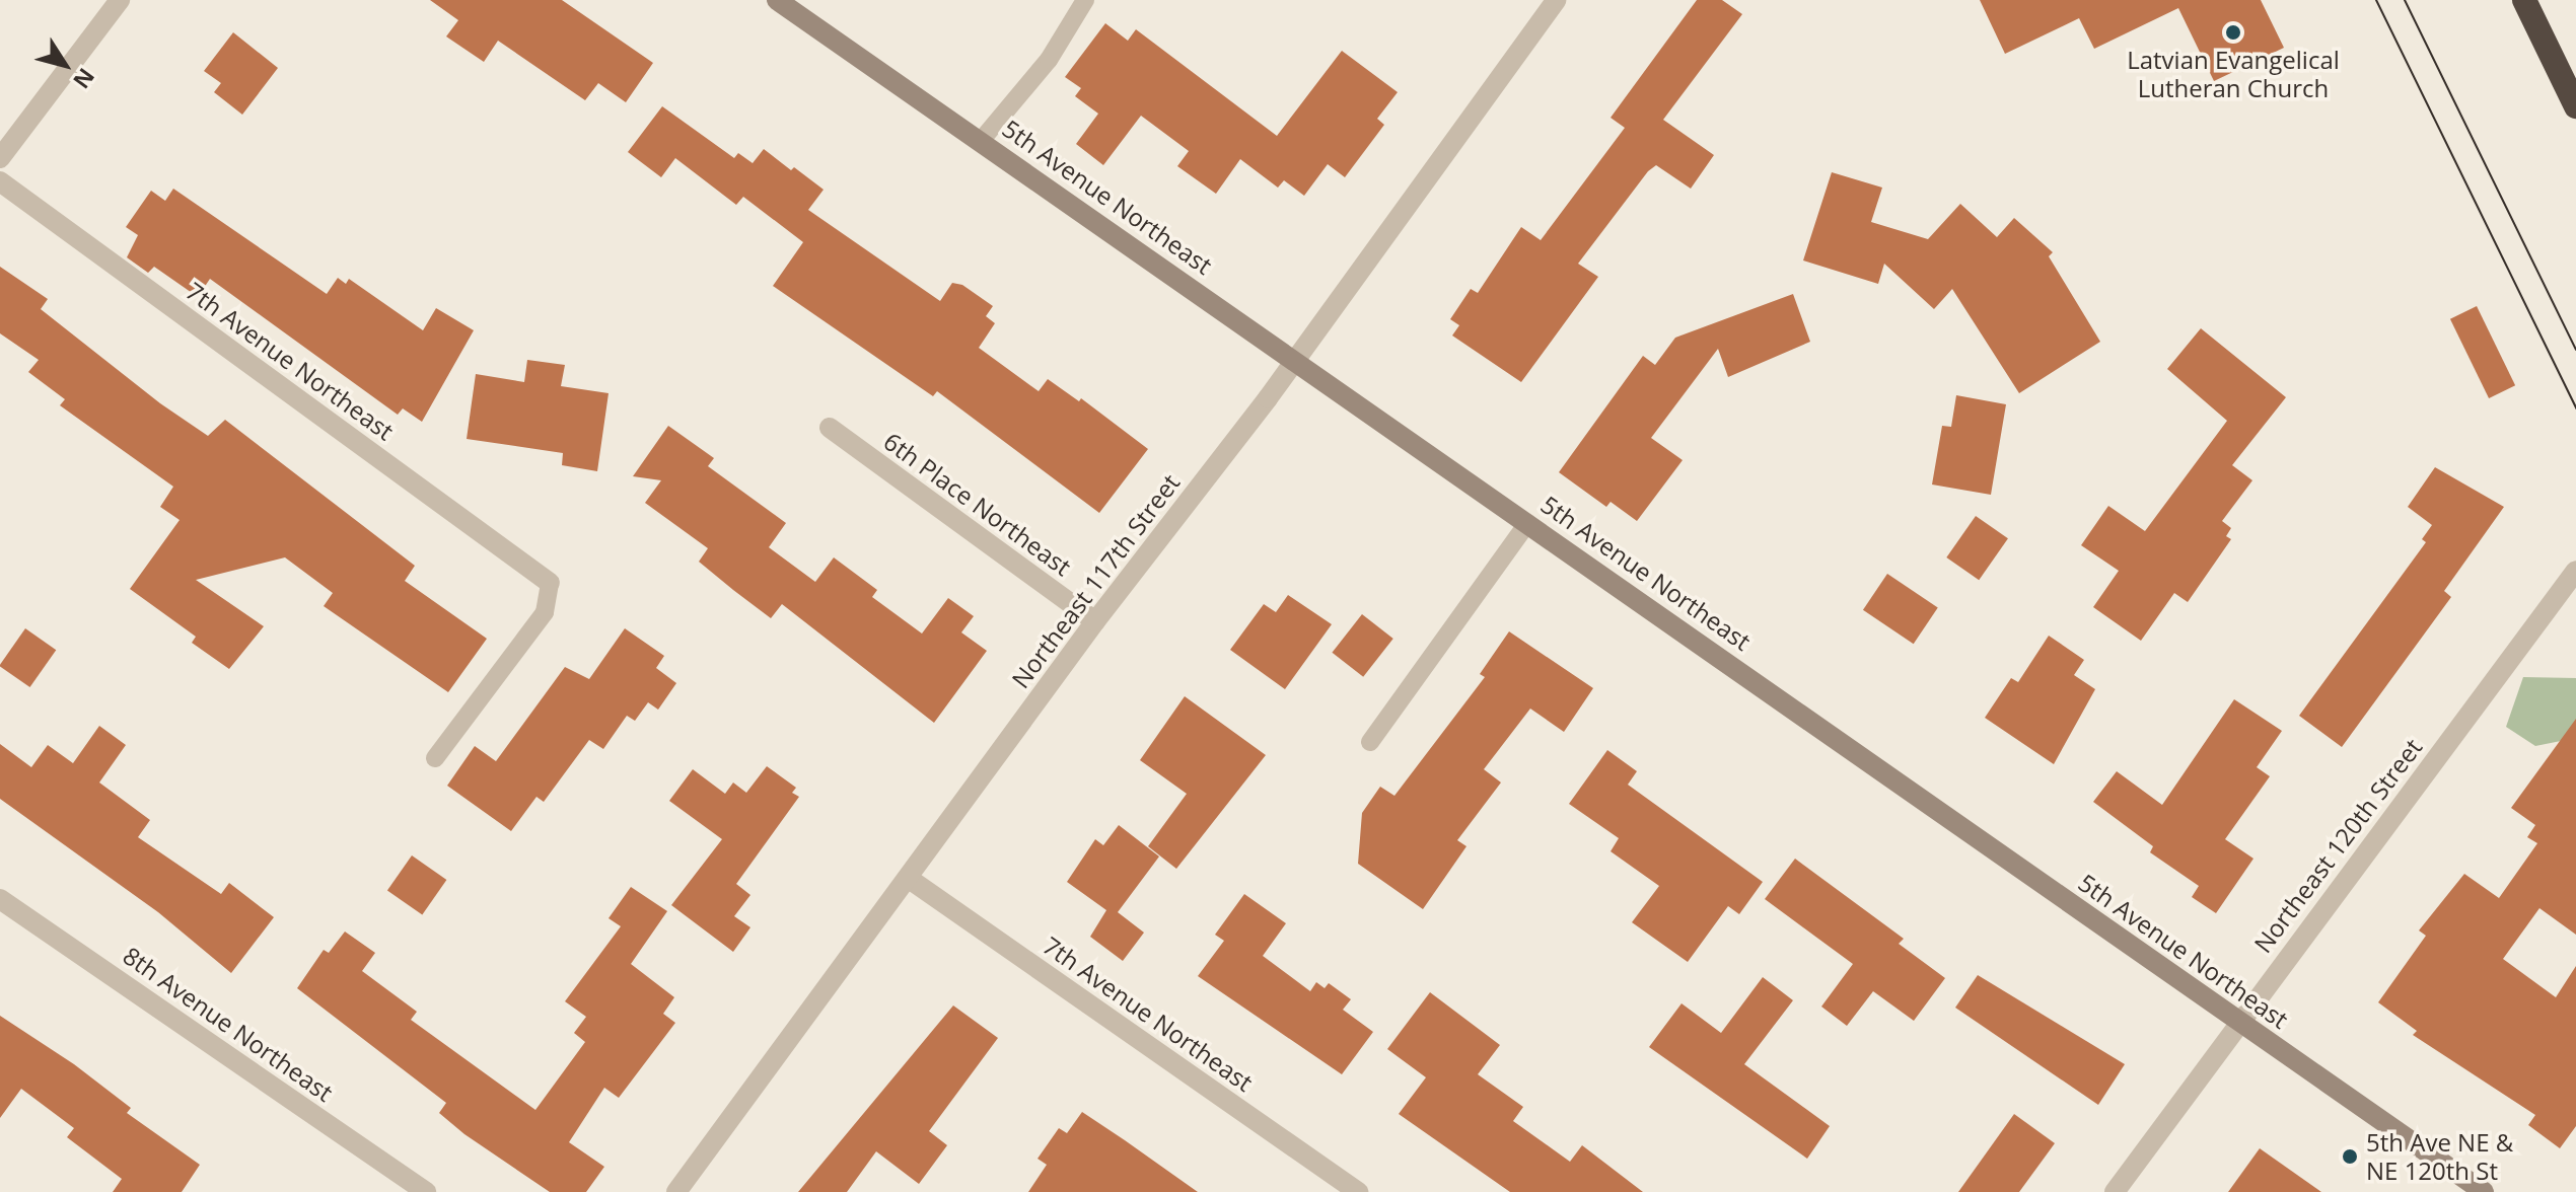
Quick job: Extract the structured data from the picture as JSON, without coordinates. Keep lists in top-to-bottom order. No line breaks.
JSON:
{"streets":{"main road":["5th Avenue Northeast"],"street":["7th Avenue Northeast","6th Place Northeast","Northeast 117th Street","Northeast 120th Street","8th Avenue Northeast"]},"crossings":[["5th Avenue Northeast","Northeast 117th Street"],["5th Avenue Northeast","Northeast 120th Street"],["7th Avenue Northeast","Northeast 117th Street"],["6th Place Northeast","Northeast 117th Street"]],"places":["Latvian Evangelical Lutheran Church","5th Ave NE & NE 120th St"],"north":"bottom right"}
